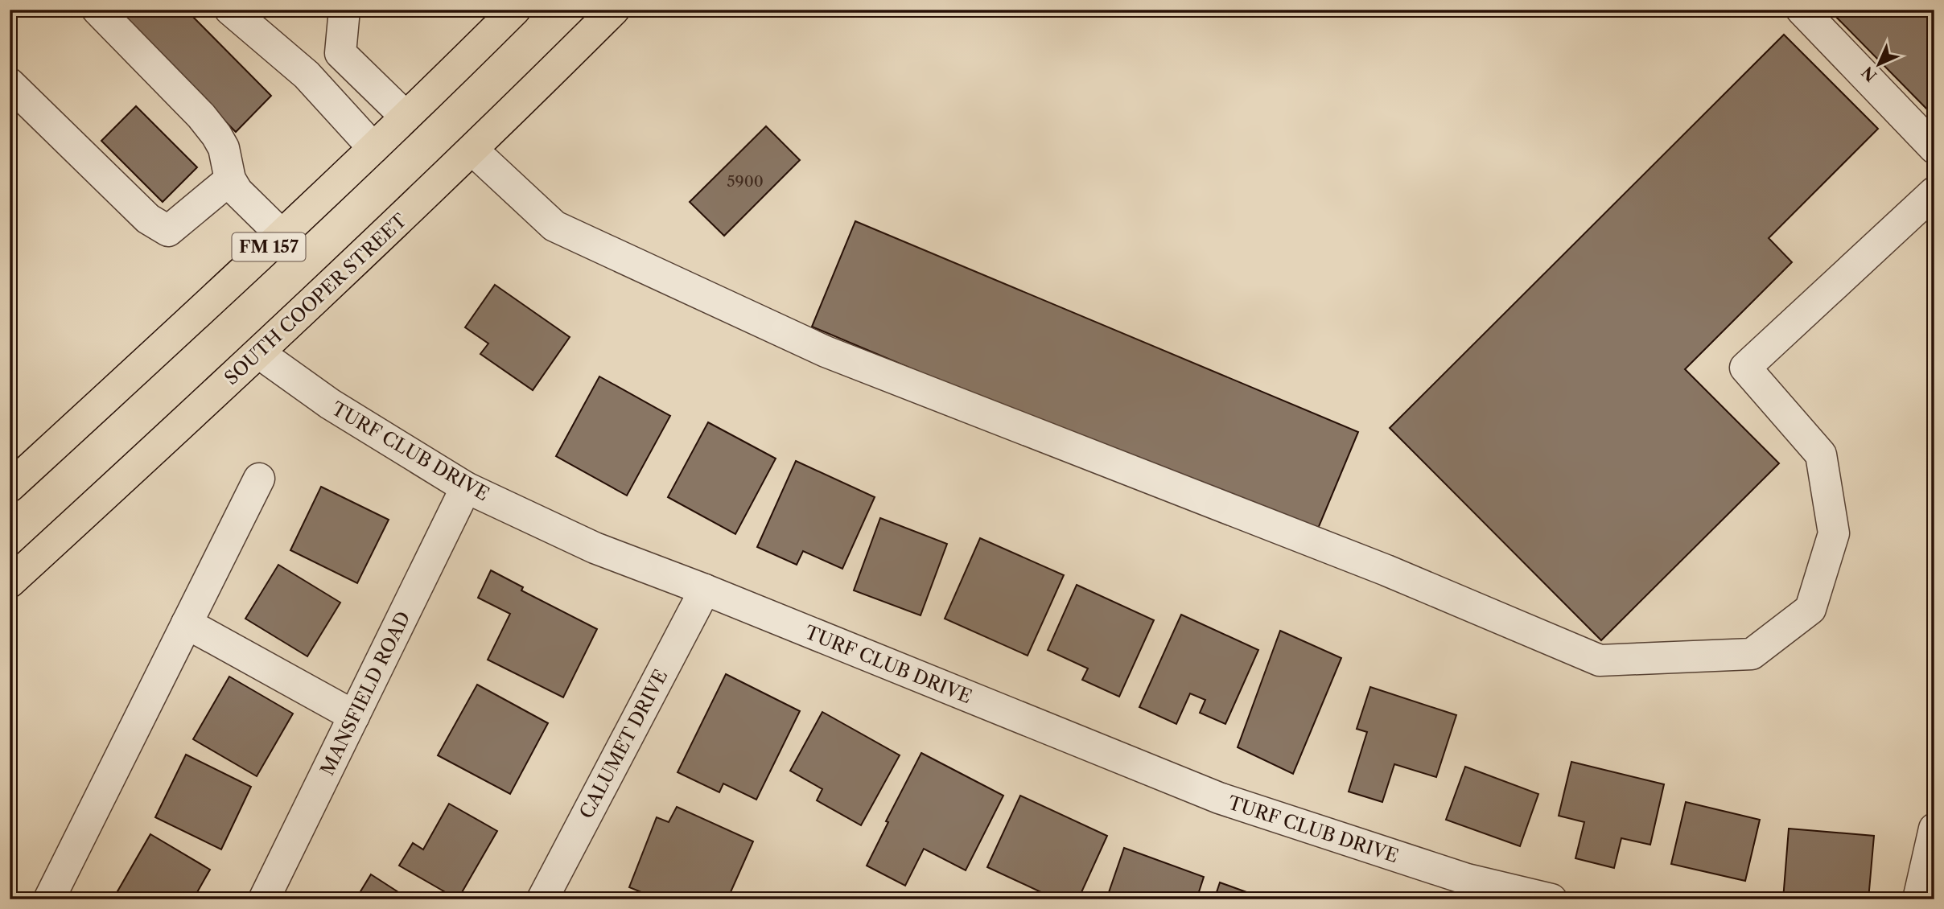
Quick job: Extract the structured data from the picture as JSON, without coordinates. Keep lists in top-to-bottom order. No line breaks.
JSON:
{"streets":{"main road":["FM 157","SOUTH COOPER STREET"],"street":["TURF CLUB DRIVE","MANSFIELD ROAD","CALUMET DRIVE"]},"crossings":[["SOUTH COOPER STREET","TURF CLUB DRIVE"],["TURF CLUB DRIVE","MANSFIELD ROAD"],["TURF CLUB DRIVE","CALUMET DRIVE"]],"house_numbers":["5900"],"north":"bottom left"}
